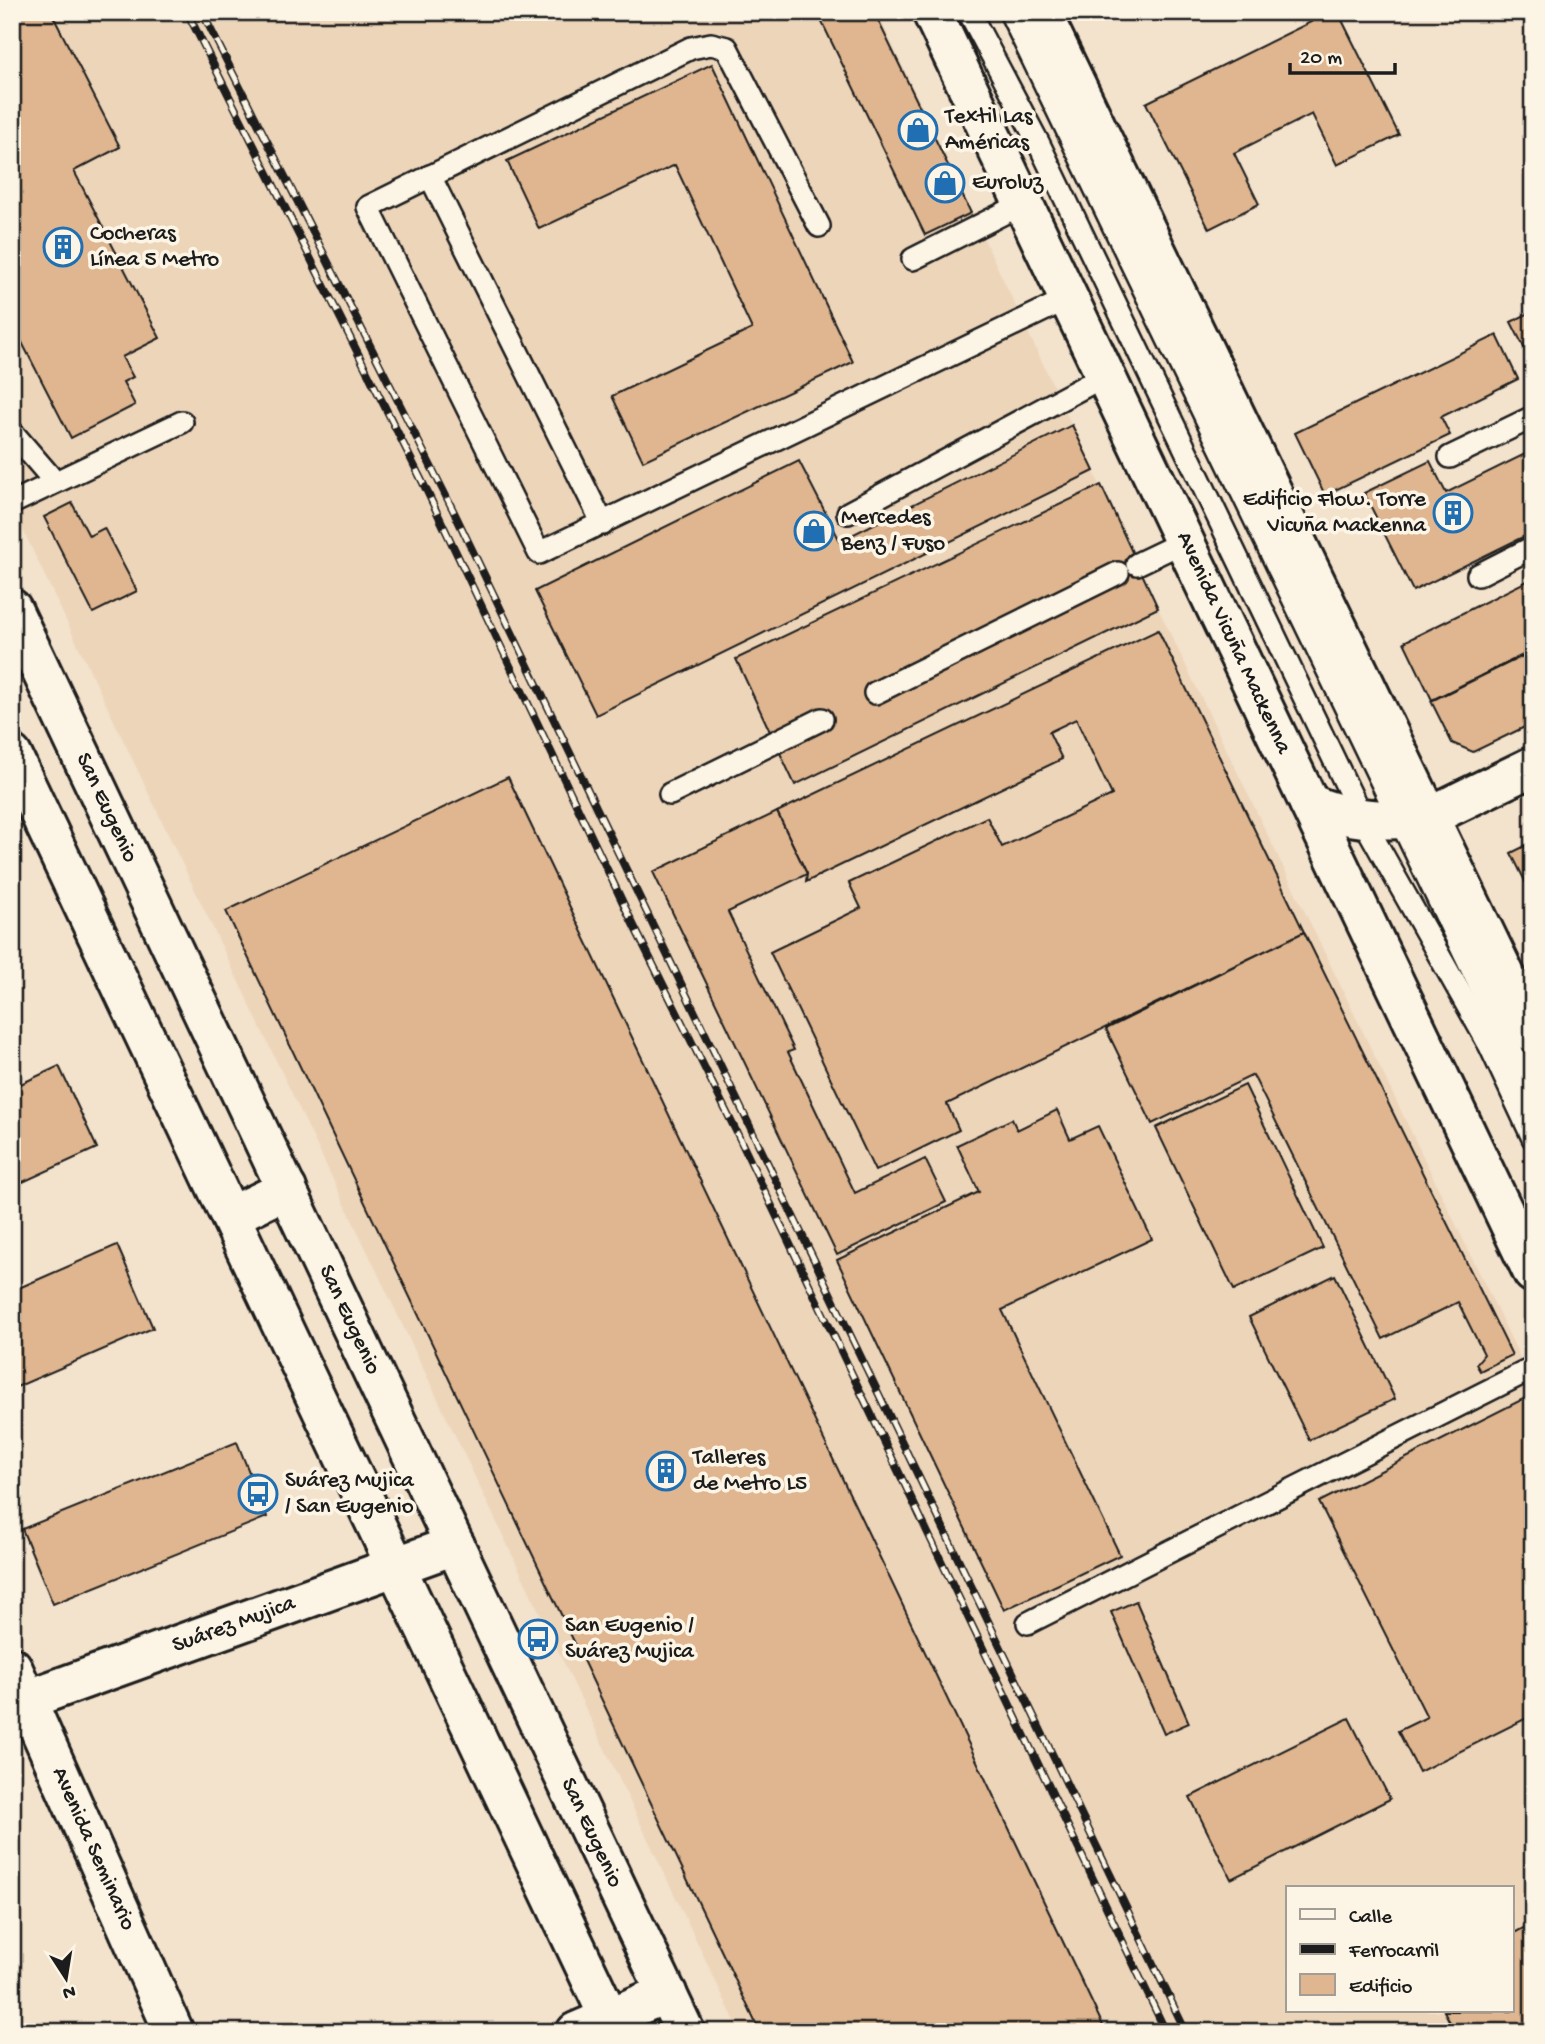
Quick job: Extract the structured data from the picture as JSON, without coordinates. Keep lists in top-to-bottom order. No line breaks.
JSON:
{"streets":{"main road":["Avenida Vicuña Mackenna","San Eugenio","Suárez Mujica","Avenida Seminario"]},"crossings":[["San Eugenio","Suárez Mujica"],["Suárez Mujica","Avenida Seminario"]],"places":{"shop":["Textil Las Américas","Euroluz","Mercedes Benz / Fuso"],"building":["Cocheras Línea 5 Metro","Edificio Flow. Torre Vicuña Mackenna","Talleres de Metro L5"],"bus stop":["Suárez Mujica / San Eugenio","San Eugenio / Suárez Mujica"]},"legend":["Calle","Ferrocarril","Edificio"],"scale_bar":"20 m","north":"bottom"}
